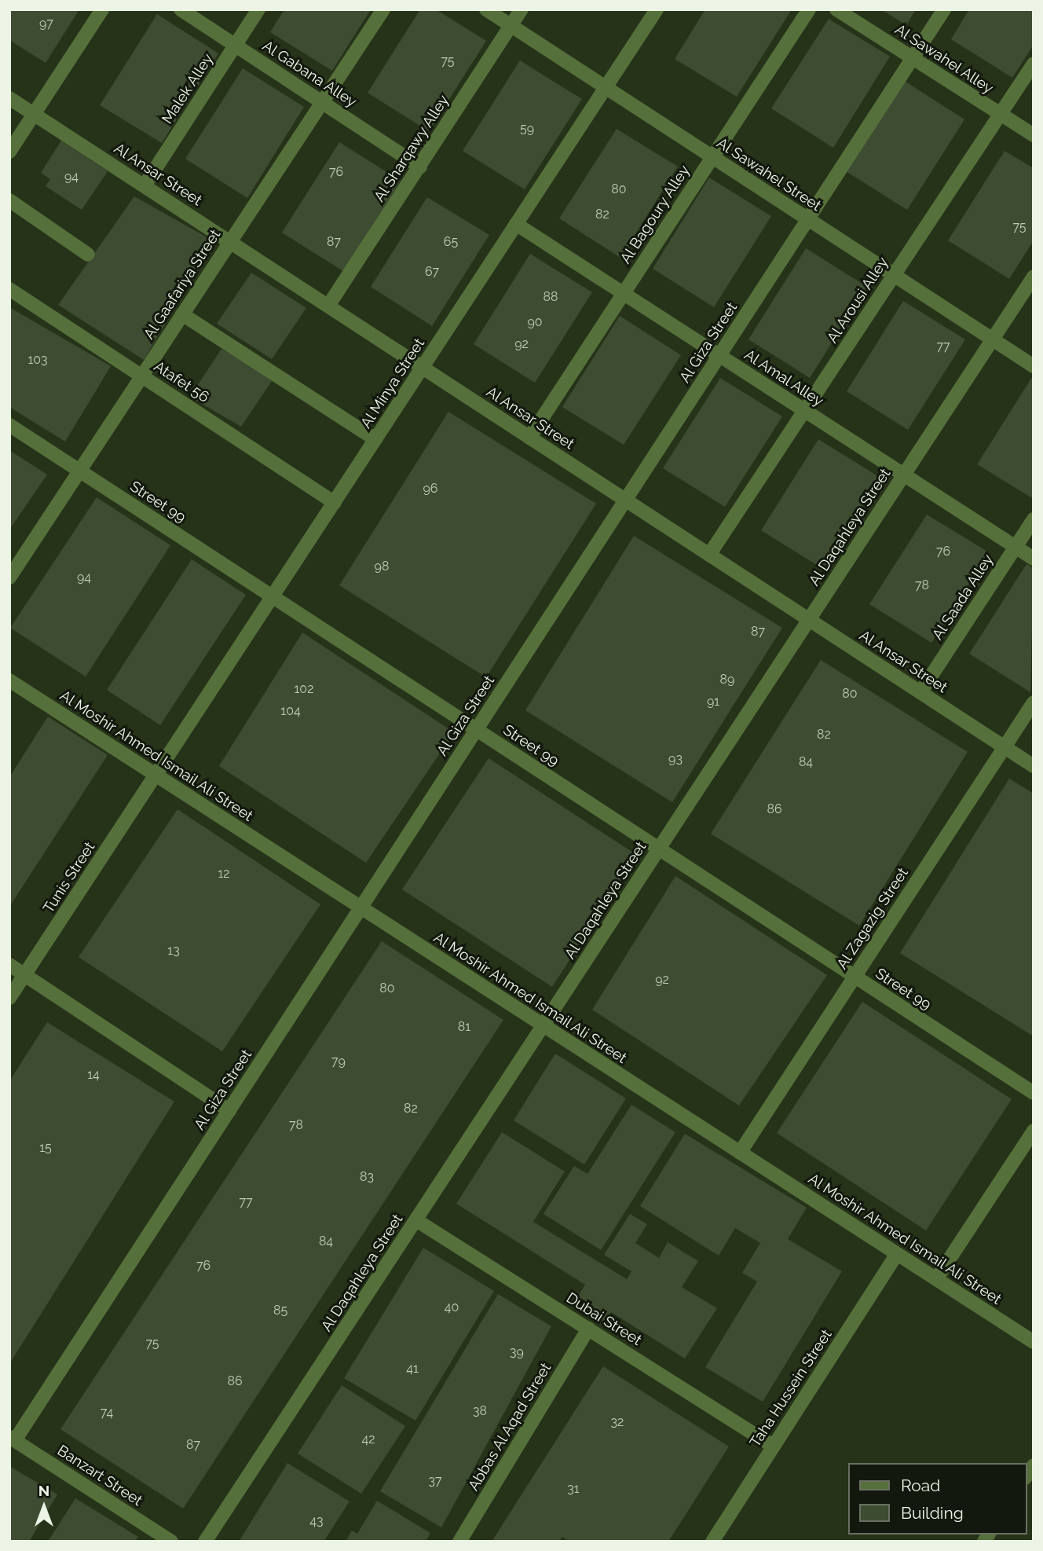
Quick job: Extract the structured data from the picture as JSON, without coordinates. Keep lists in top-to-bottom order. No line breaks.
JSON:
{"streets":{"street":["Al Sawahel Alley","Al Gabana Alley","Malek Alley","Al Sharqawy Alley","Al Ansar Street","Al Sawahel Street","Al Bagoury Alley","Al Gaafariya Street","Al Arousi Alley","Al Giza Street","Al Amal Alley","Atafet 56","Al Minya Street","Street 99","Al Daqahleya Street","Al Saada Alley","Al Moshir Ahmed Ismail Ali Street","Tunis Street","Al Zagazig Street","Dubai Street","Taha Hussein Street","Abbas Al Aqad Street","Banzart Street"]},"crossings":[["Al Sawahel Alley","Al Arousi Alley"],["Al Sawahel Alley","Al Giza Street"],["Al Gabana Alley","Malek Alley"],["Al Gabana Alley","Al Sharqawy Alley"],["Al Gabana Alley","Al Gaafariya Street"],["Malek Alley","Al Ansar Street"],["Al Sharqawy Alley","Al Ansar Street"],["Al Sharqawy Alley","Al Sawahel Street"],["Al Ansar Street","Al Bagoury Alley"],["Al Ansar Street","Al Gaafariya Street"],["Al Ansar Street","Al Arousi Alley"],["Al Ansar Street","Al Giza Street"],["Al Ansar Street","Al Minya Street"],["Al Ansar Street","Al Daqahleya Street"],["Al Ansar Street","Al Saada Alley"],["Al Ansar Street","Al Zagazig Street"],["Al Sawahel Street","Al Bagoury Alley"],["Al Sawahel Street","Al Arousi Alley"],["Al Sawahel Street","Al Giza Street"],["Al Sawahel Street","Al Minya Street"],["Al Sawahel Street","Al Daqahleya Street"],["Al Bagoury Alley","Al Amal Alley"],["Al Gaafariya Street","Atafet 56"],["Al Gaafariya Street","Street 99"],["Al Arousi Alley","Al Amal Alley"],["Al Giza Street","Al Amal Alley"],["Al Giza Street","Street 99"],["Al Giza Street","Al Moshir Ahmed Ismail Ali Street"],["Al Giza Street","Banzart Street"],["Al Amal Alley","Al Minya Street"],["Al Amal Alley","Al Daqahleya Street"],["Al Amal Alley","Al Saada Alley"],["Atafet 56","Al Minya Street"],["Al Minya Street","Street 99"],["Al Minya Street","Al Moshir Ahmed Ismail Ali Street"],["Al Minya Street","Tunis Street"],["Street 99","Al Daqahleya Street"],["Street 99","Al Zagazig Street"],["Al Daqahleya Street","Al Moshir Ahmed Ismail Ali Street"],["Al Daqahleya Street","Dubai Street"],["Al Moshir Ahmed Ismail Ali Street","Tunis Street"],["Al Moshir Ahmed Ismail Ali Street","Al Zagazig Street"],["Al Moshir Ahmed Ismail Ali Street","Taha Hussein Street"],["Dubai Street","Taha Hussein Street"],["Dubai Street","Abbas Al Aqad Street"]],"house_numbers":["97","75","59","76","94","80","82","75","87","65","67","88","90","92","77","103","96","76","98","94","78","87","89","102","80","91","104","82","93","84","86","12","13","92","80","81","79","14","82","78","15","83","77","84","76","40","85","75","39","41","86","38","74","32","42","87","37","31","43"],"legend":["Road","Building"],"north":"top"}
